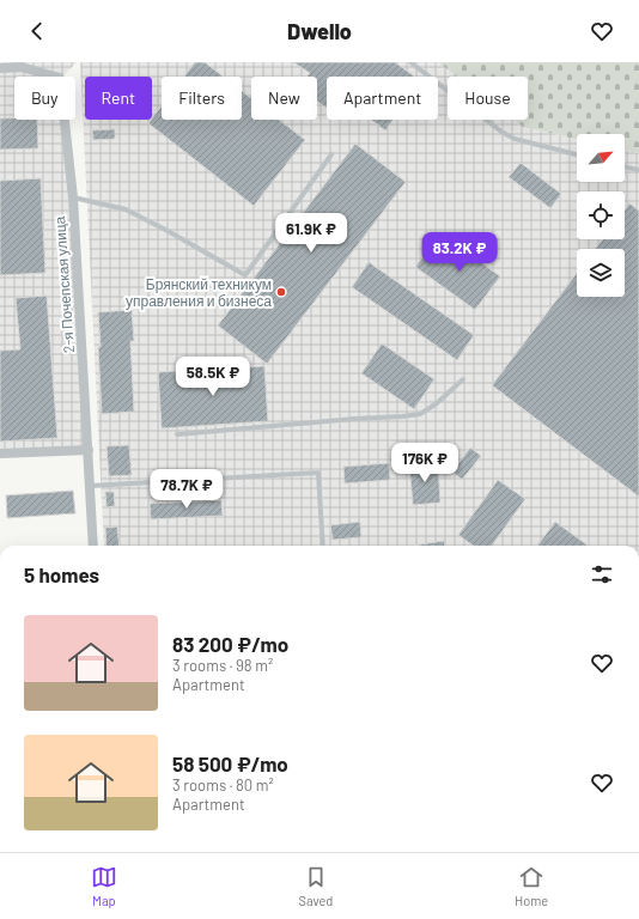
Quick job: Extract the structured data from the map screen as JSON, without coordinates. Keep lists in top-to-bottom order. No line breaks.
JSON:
{"streets":{"street":["2-я Почепская улица"]},"places":["Брянский техникум управления и бизнеса"],"north":"top right","page":{"header":"Dwello","chip":["Buy","Rent","Filters","New","Apartment","House"],"price":["61.9K ₽","83.2K ₽","58.5K ₽","176K ₽","78.7K ₽"],"heading":"5 homes","list":[{"name":"83 200 ₽/mo","note":"3 rooms · 98 m² · Apartment"},{"name":"58 500 ₽/mo","note":"3 rooms · 80 m² · Apartment"}],"tabs":["Map","Saved","Home"]}}
